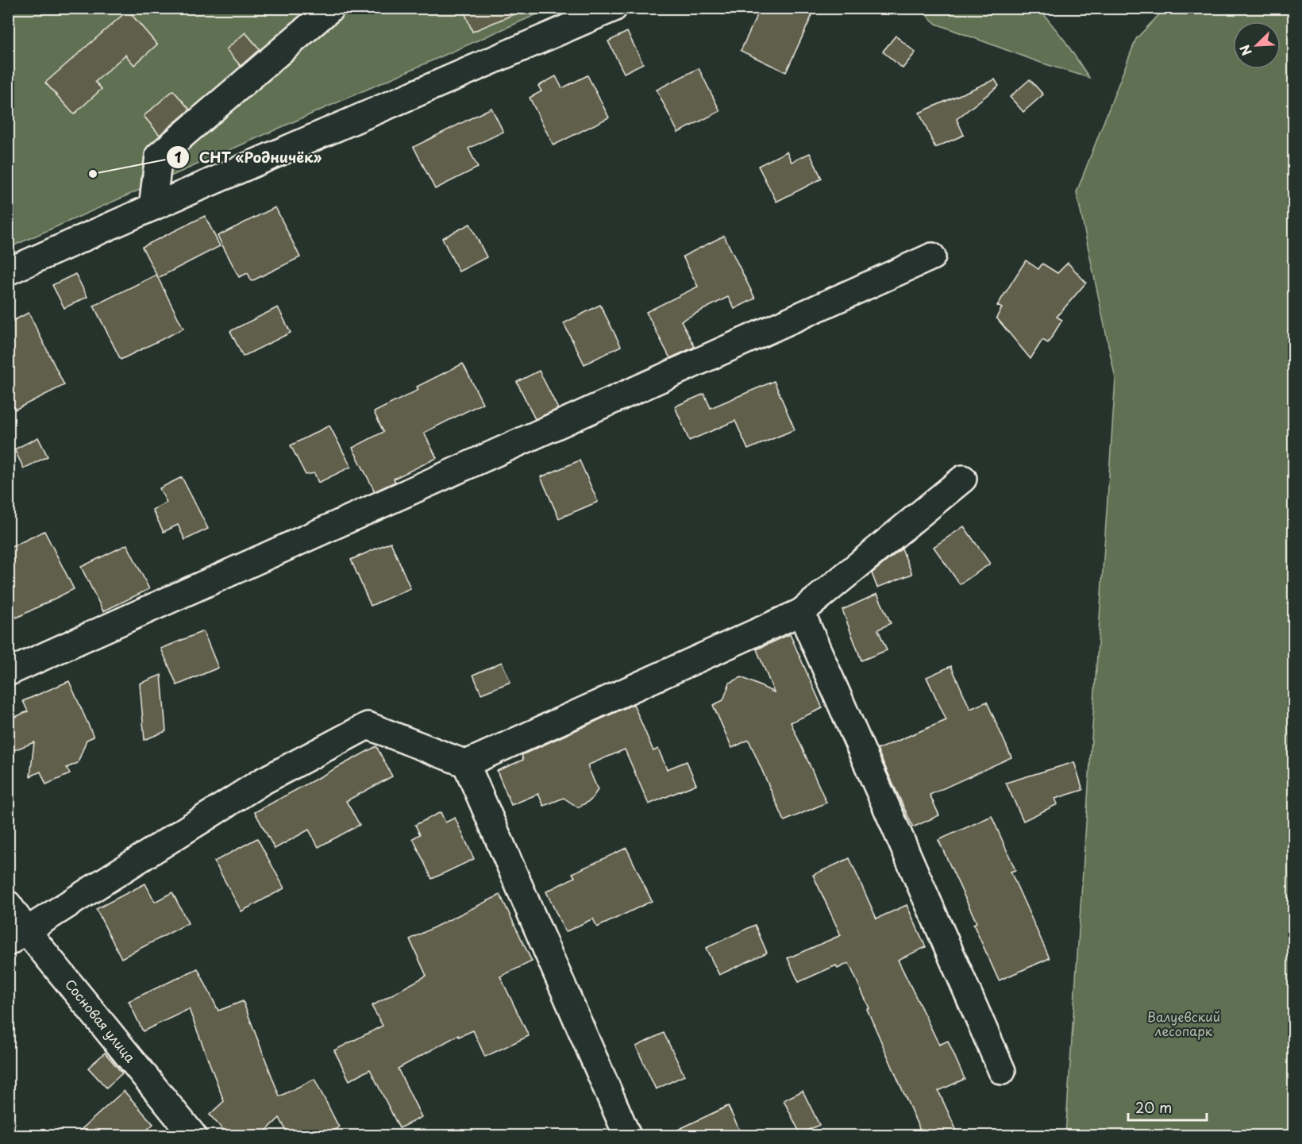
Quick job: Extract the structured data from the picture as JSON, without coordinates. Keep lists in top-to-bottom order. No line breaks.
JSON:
{"streets":{"street":["Сосновая улица"]},"parks":["Валуевский лесопарк"],"places":["СНТ «Родничёк»"],"scale_bar":"20 m","north":"bottom left"}
